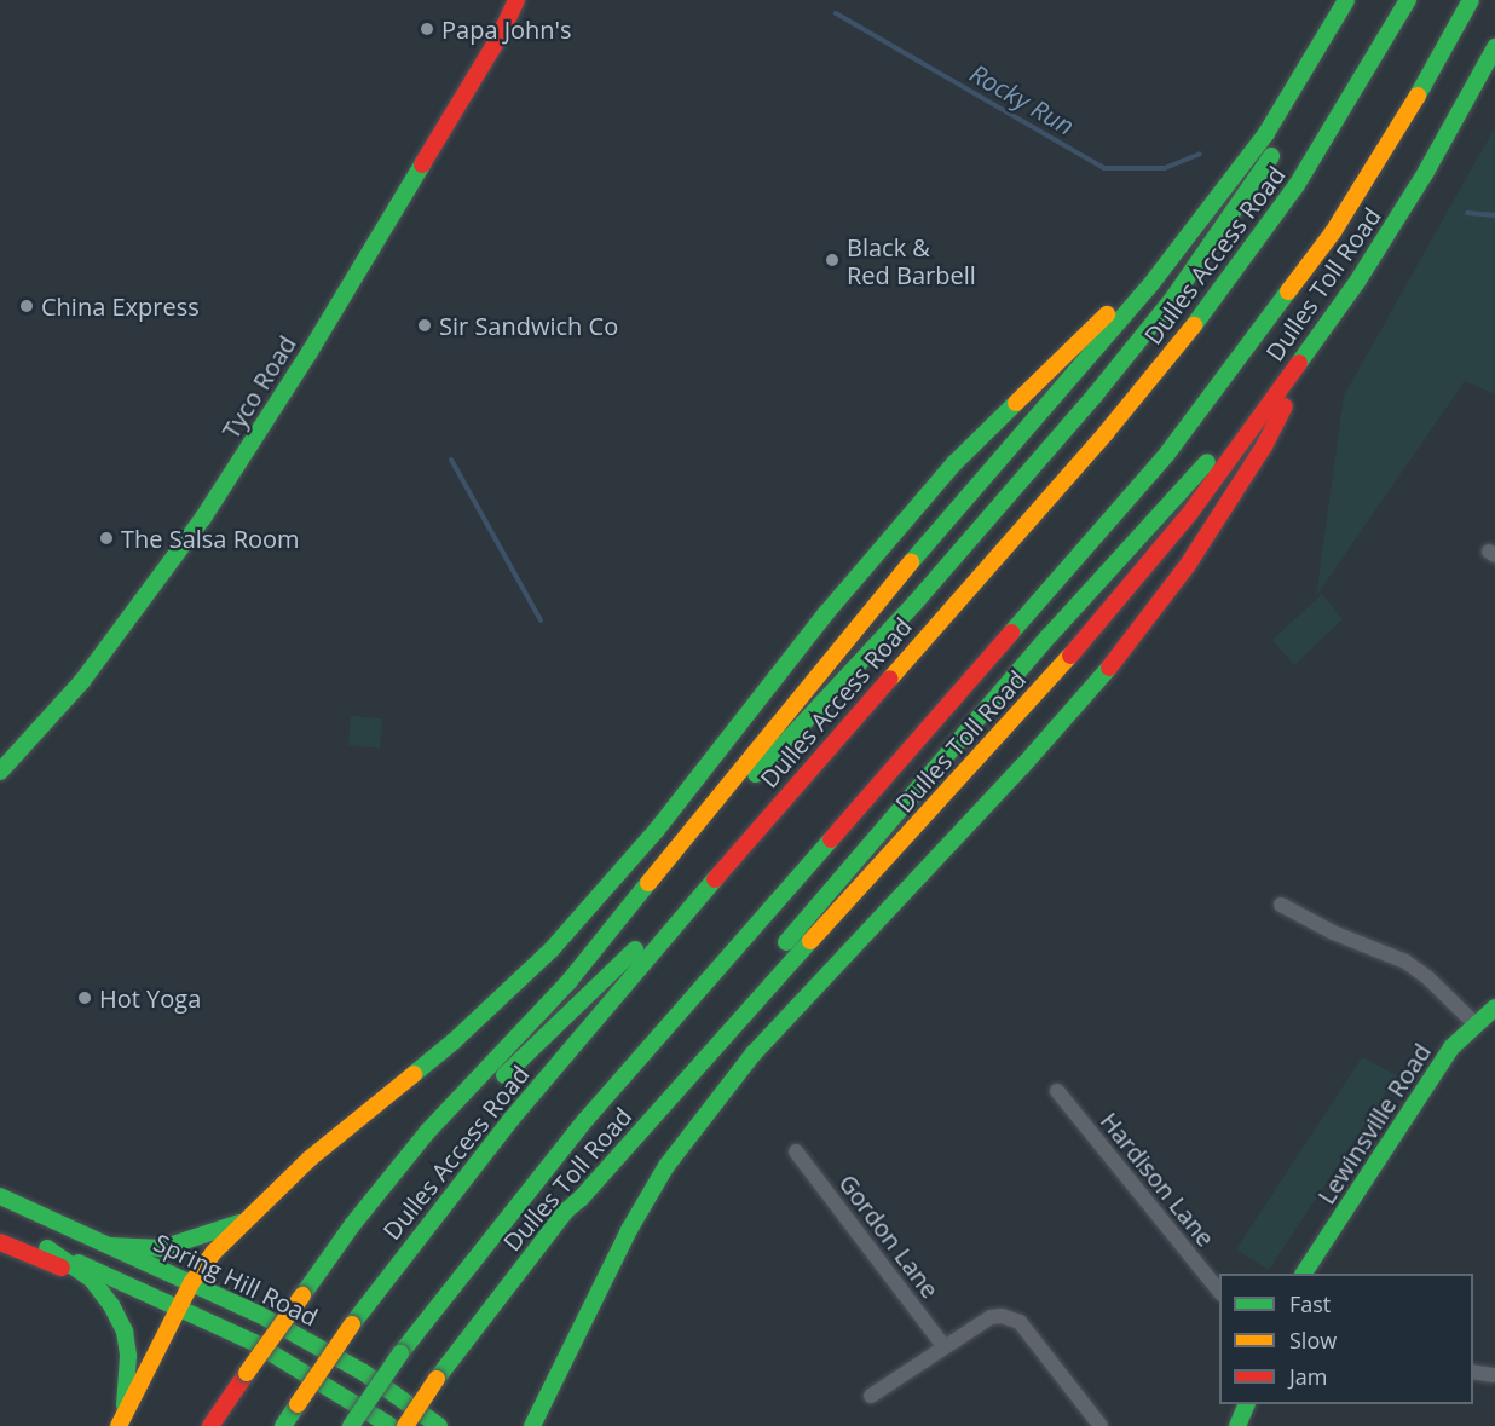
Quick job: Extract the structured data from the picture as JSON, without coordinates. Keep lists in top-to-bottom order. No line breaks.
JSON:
{"streets":{"main road":["Dulles Access Road","Dulles Toll Road","Tyco Road","Lewinsville Road","Spring Hill Road"],"street":["Hardison Lane","Gordon Lane"]},"water":["Rocky Run"],"places":["Papa John's","Black & Red Barbell","China Express","Sir Sandwich Co","The Salsa Room","Hot Yoga"],"legend":["Fast","Slow","Jam"]}
